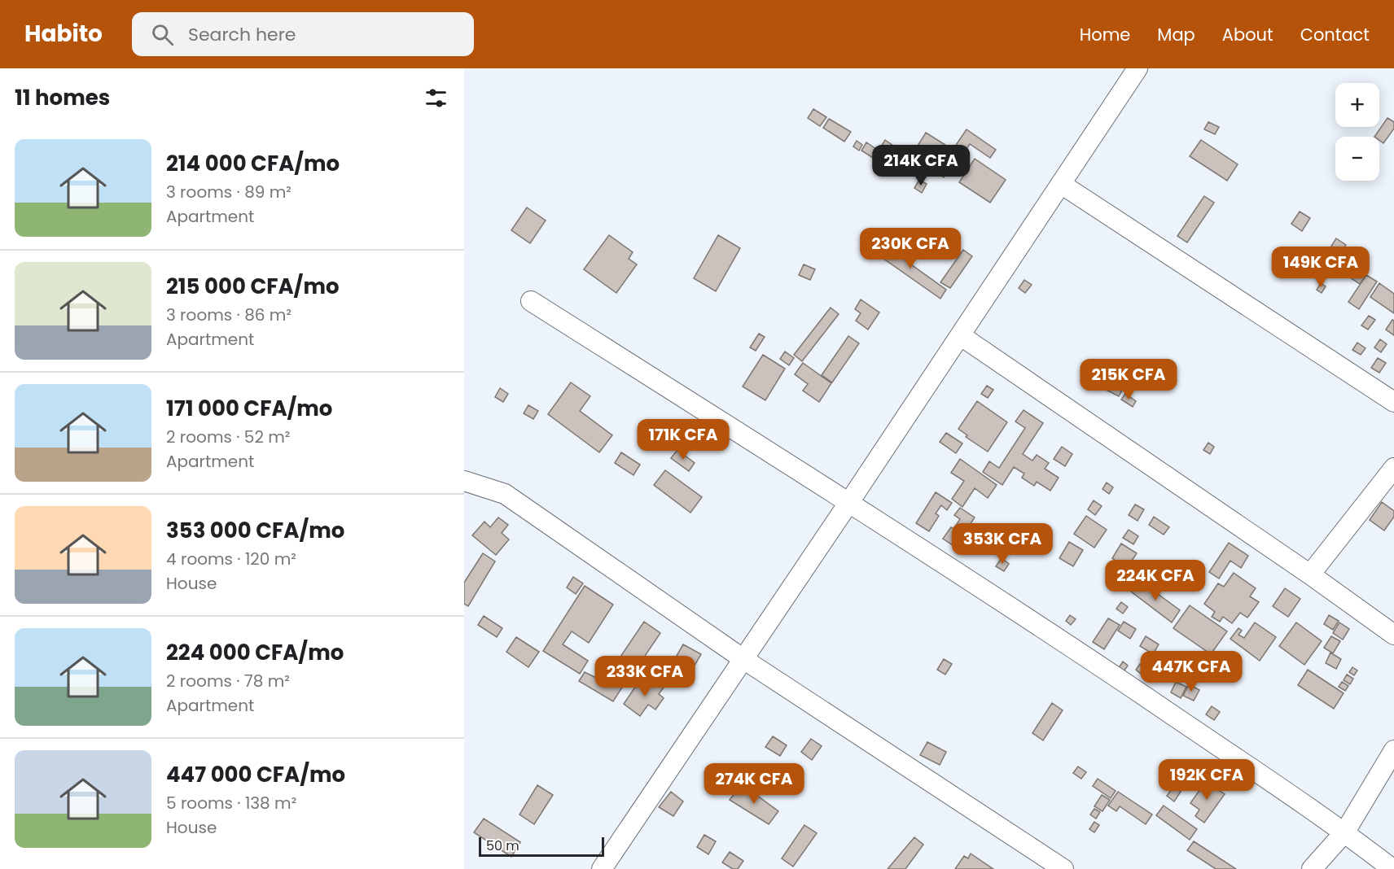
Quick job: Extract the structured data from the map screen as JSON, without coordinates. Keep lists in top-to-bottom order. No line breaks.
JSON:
{"scale_bar":"50 m","page":{"header":"Habito","search":"Search here","nav":["Home","Map","About","Contact"],"heading":"11 homes","map_buttons":["+","−"],"list":[{"name":"214 000 CFA/mo","note":"3 rooms · 89 m² · Apartment"},{"name":"215 000 CFA/mo","note":"3 rooms · 86 m² · Apartment"},{"name":"171 000 CFA/mo","note":"2 rooms · 52 m² · Apartment"},{"name":"353 000 CFA/mo","note":"4 rooms · 120 m² · House"},{"name":"224 000 CFA/mo","note":"2 rooms · 78 m² · Apartment"},{"name":"447 000 CFA/mo","note":"5 rooms · 138 m² · House"}],"price":["214K CFA","230K CFA","149K CFA","215K CFA","171K CFA","353K CFA","224K CFA","447K CFA","233K CFA","192K CFA","274K CFA"],"scale":"50 m"}}
